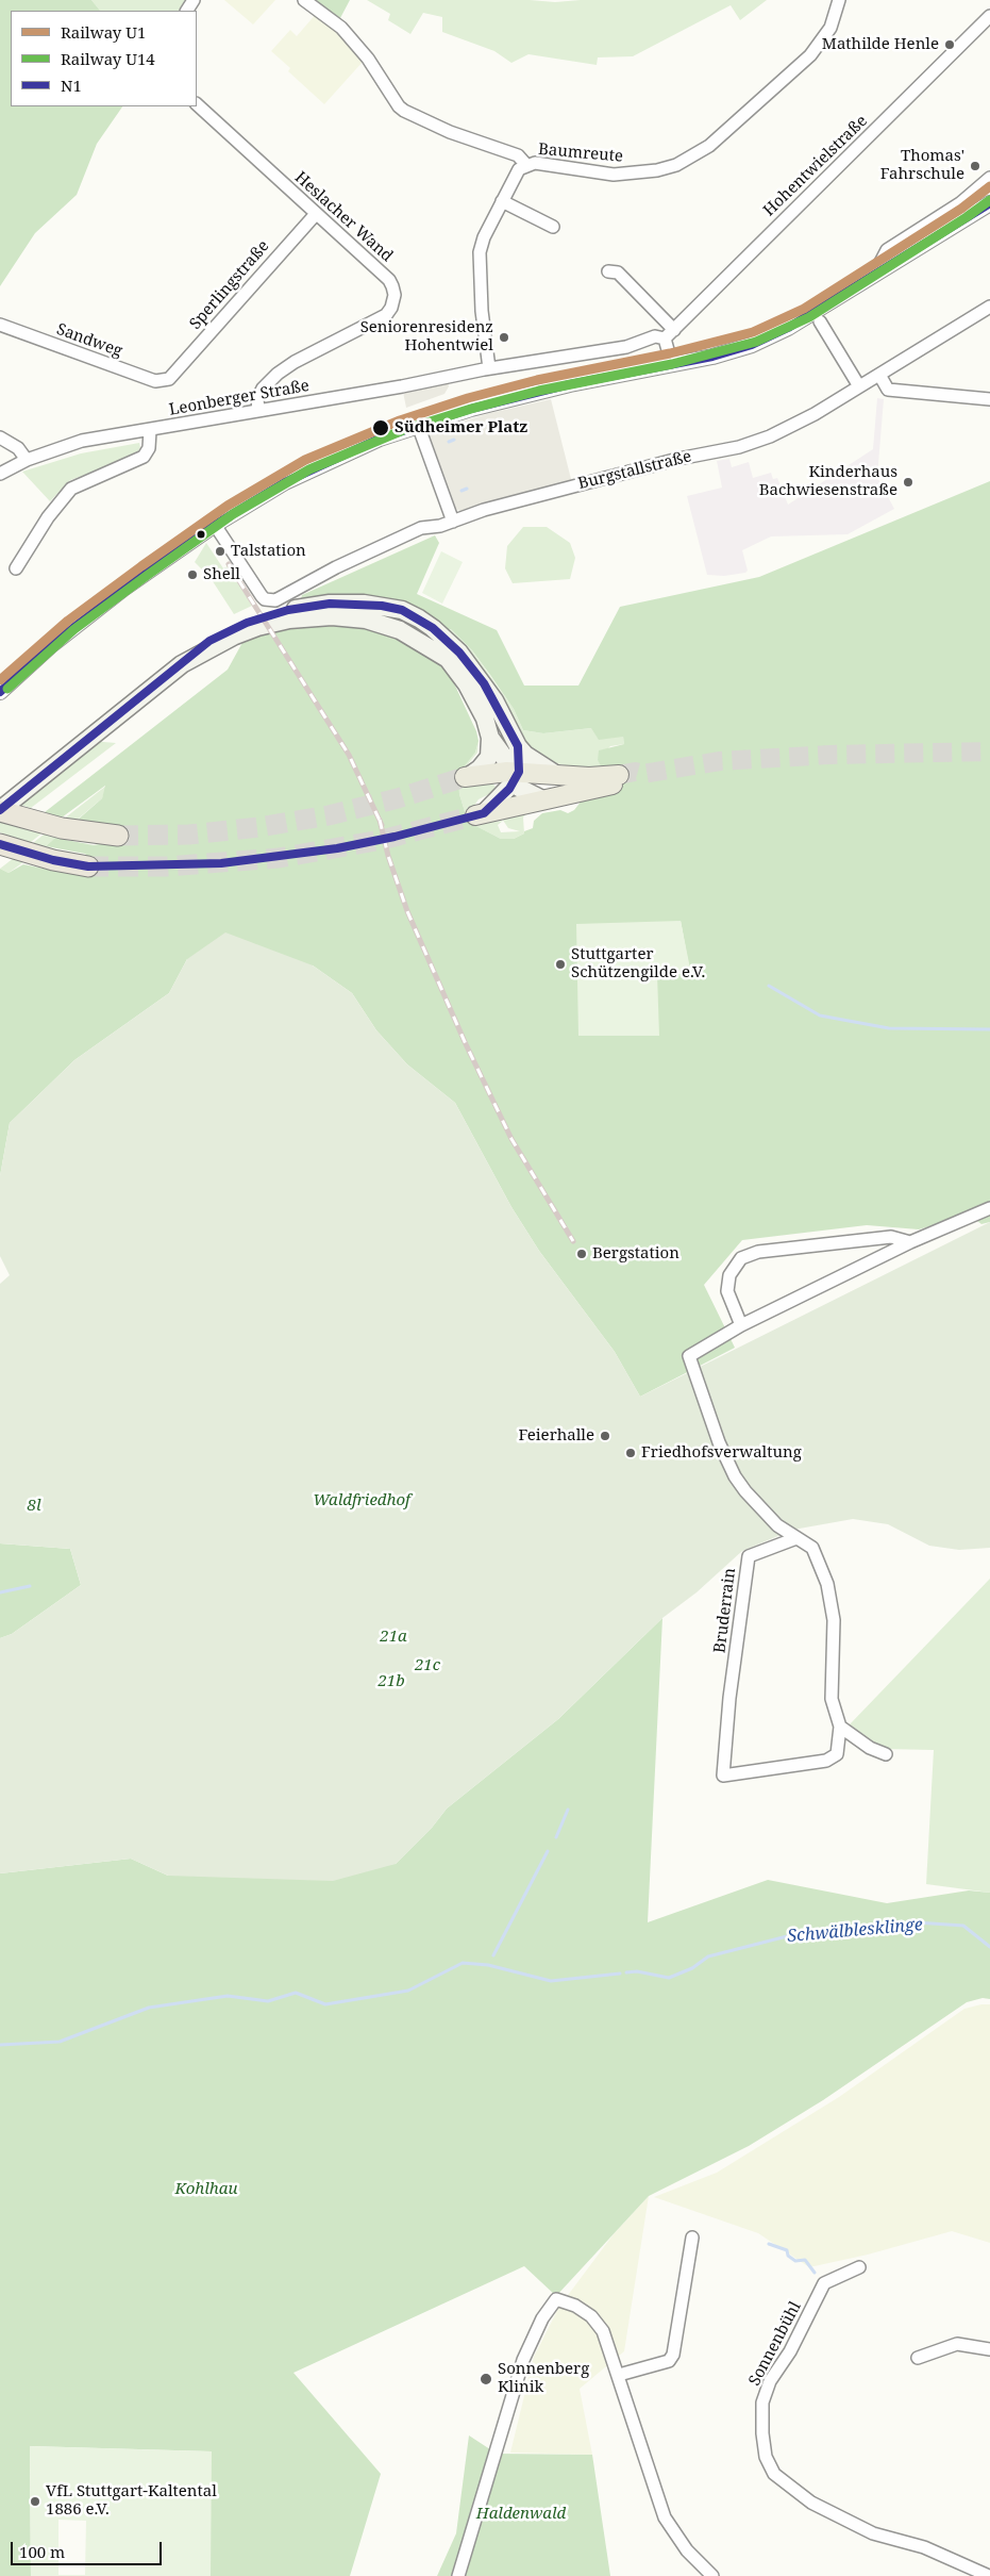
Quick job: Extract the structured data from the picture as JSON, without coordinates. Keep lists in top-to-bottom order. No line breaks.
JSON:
{"streets":{"street":["Baumreute","Hohentwielstraße","Heslacher Wand","Sperlingstraße","Sandweg","Leonberger Straße","Burgstallstraße","Bruderrain","Sonnenbühl"]},"crossings":[["Baumreute","Leonberger Straße"],["Hohentwielstraße","Leonberger Straße"],["Heslacher Wand","Sperlingstraße"],["Heslacher Wand","Leonberger Straße"],["Sperlingstraße","Sandweg"]],"water":["Schwälblesklinge"],"parks":["Waldfriedhof","8l","21a","21c","21b","Kohlhau","Haldenwald"],"places":["Mathilde Henle","Thomas' Fahrschule","Seniorenresidenz Hohentwiel","Südheimer Platz","Kinderhaus Bachwiesenstraße","Talstation","Shell","Stuttgarter Schützengilde e.V.","Bergstation","Feierhalle","Friedhofsverwaltung","Sonnenberg Klinik","VfL Stuttgart-Kaltental 1886 e.V."],"lines":["rail line U1","rail line U14","transit line N1"],"legend":["Railway U1","Railway U14","N1"],"scale_bar":"100 m"}
